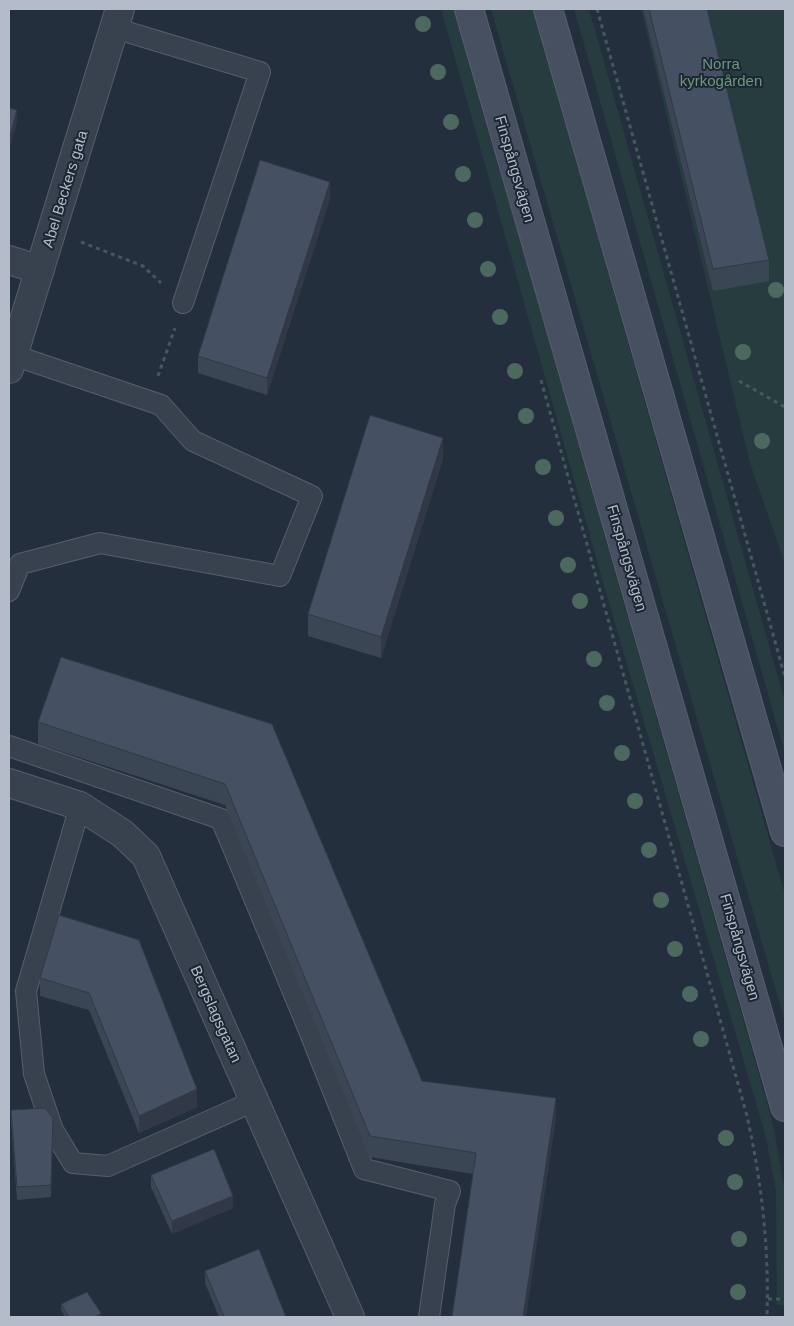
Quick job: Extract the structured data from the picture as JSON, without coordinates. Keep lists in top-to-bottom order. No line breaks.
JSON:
{"streets":{"main road":["Finspångsvägen"],"street":["Abel Beckers gata","Bergslagsgatan"]},"parks":["Norra kyrkogården"]}
